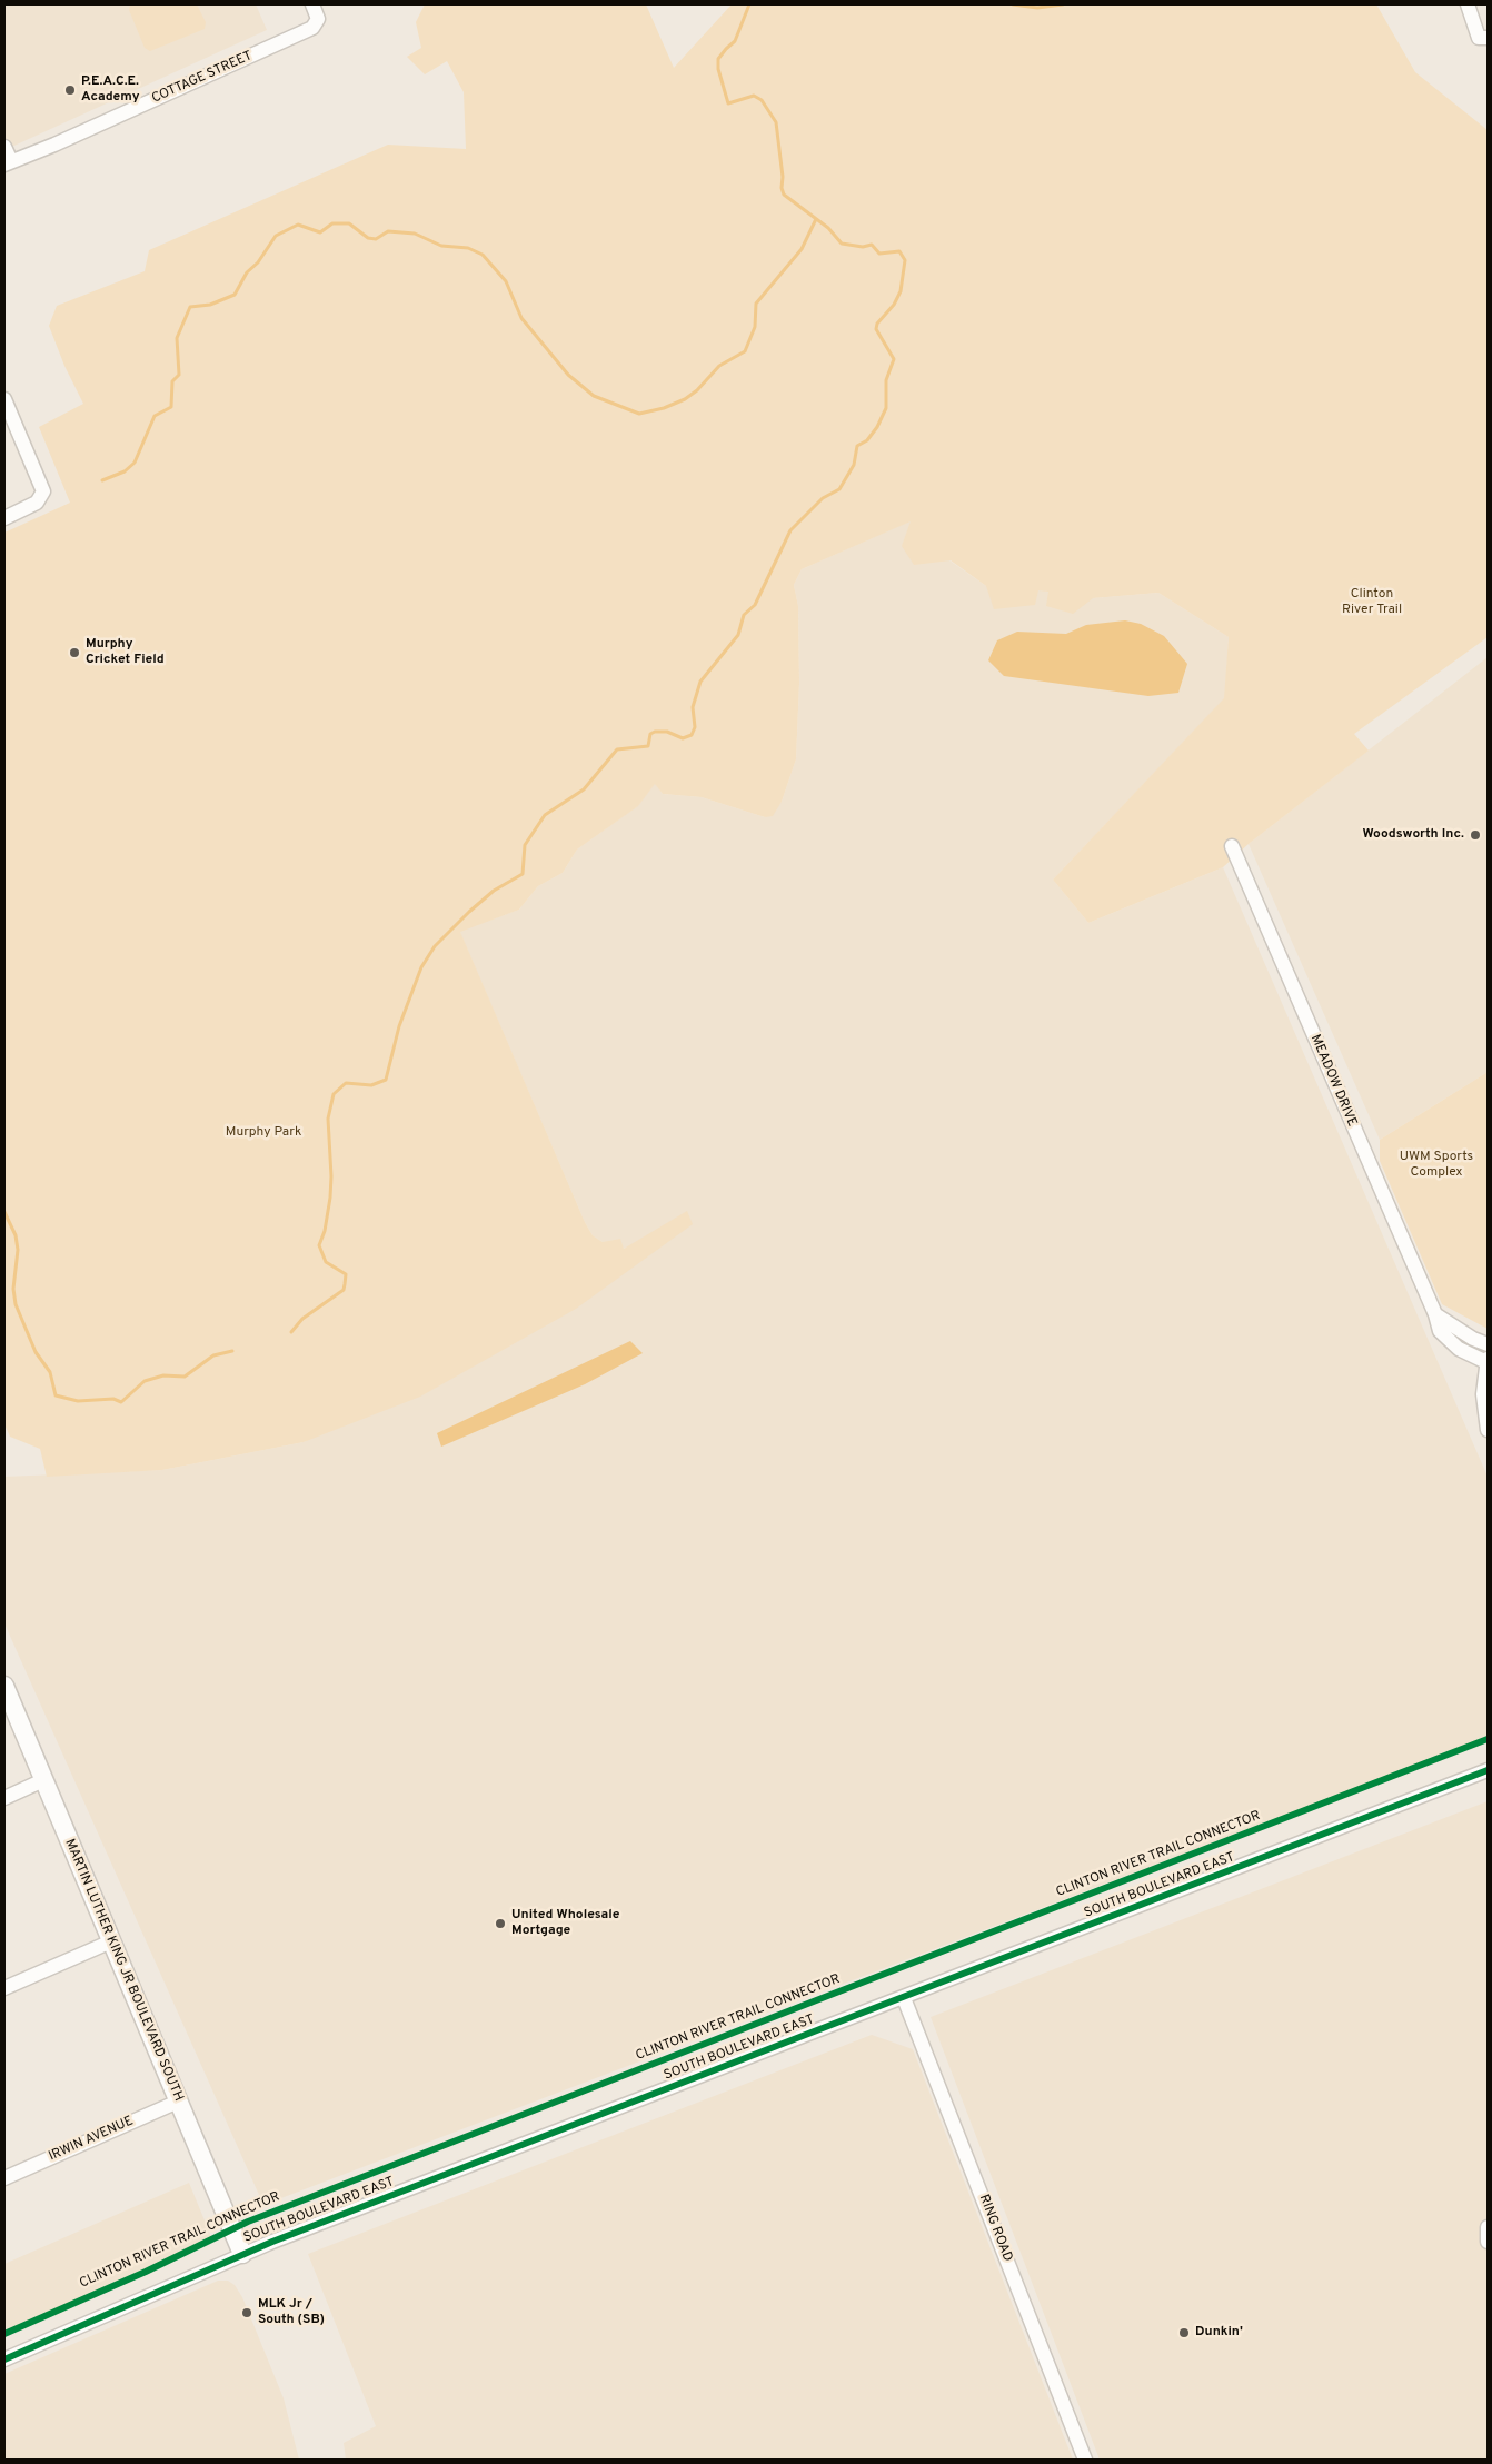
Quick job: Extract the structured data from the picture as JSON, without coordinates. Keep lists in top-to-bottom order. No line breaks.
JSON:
{"streets":{"main road":["MARTIN LUTHER KING JR BOULEVARD SOUTH"],"street":["COTTAGE STREET","MEADOW DRIVE","SOUTH BOULEVARD EAST","IRWIN AVENUE","RING ROAD"],"cycle path":["CLINTON RIVER TRAIL CONNECTOR"]},"crossings":[["SOUTH BOULEVARD EAST","MARTIN LUTHER KING JR BOULEVARD SOUTH"],["SOUTH BOULEVARD EAST","RING ROAD"],["MARTIN LUTHER KING JR BOULEVARD SOUTH","IRWIN AVENUE"]],"parks":["Clinton River Trail","Murphy Park","UWM Sports Complex"],"places":["P.E.A.C.E. Academy","Murphy Cricket Field","Woodsworth Inc.","United Wholesale Mortgage","MLK Jr / South (SB)","Dunkin'"]}
